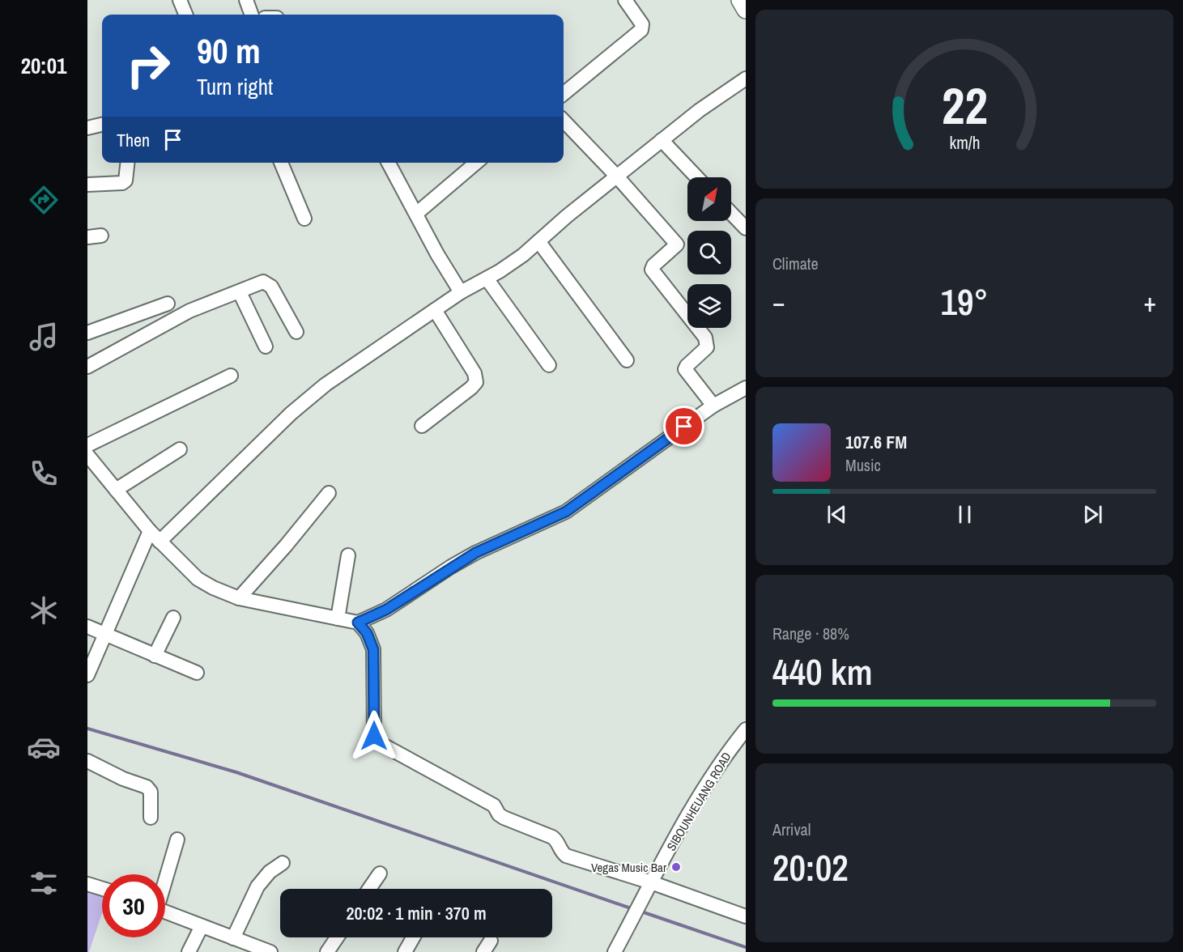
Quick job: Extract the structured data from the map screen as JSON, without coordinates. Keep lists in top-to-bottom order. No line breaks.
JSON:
{"streets":{"street":["SIBOUNHEUANG ROAD"]},"places":["Vegas Music Bar"],"north":"top right","page":{"tabs":"20:01","turn":["90 m","Turn right"],"then":"Then","tile":["Climate",["Range · 88%","440 km"],["Arrival","20:02"]],"heat":["−","19°","+"],"song":["107.6 FM","Music"],"limit":"30","trip":"20:02 · 1 min · 370 m","gauge":["22","km/h"]}}
